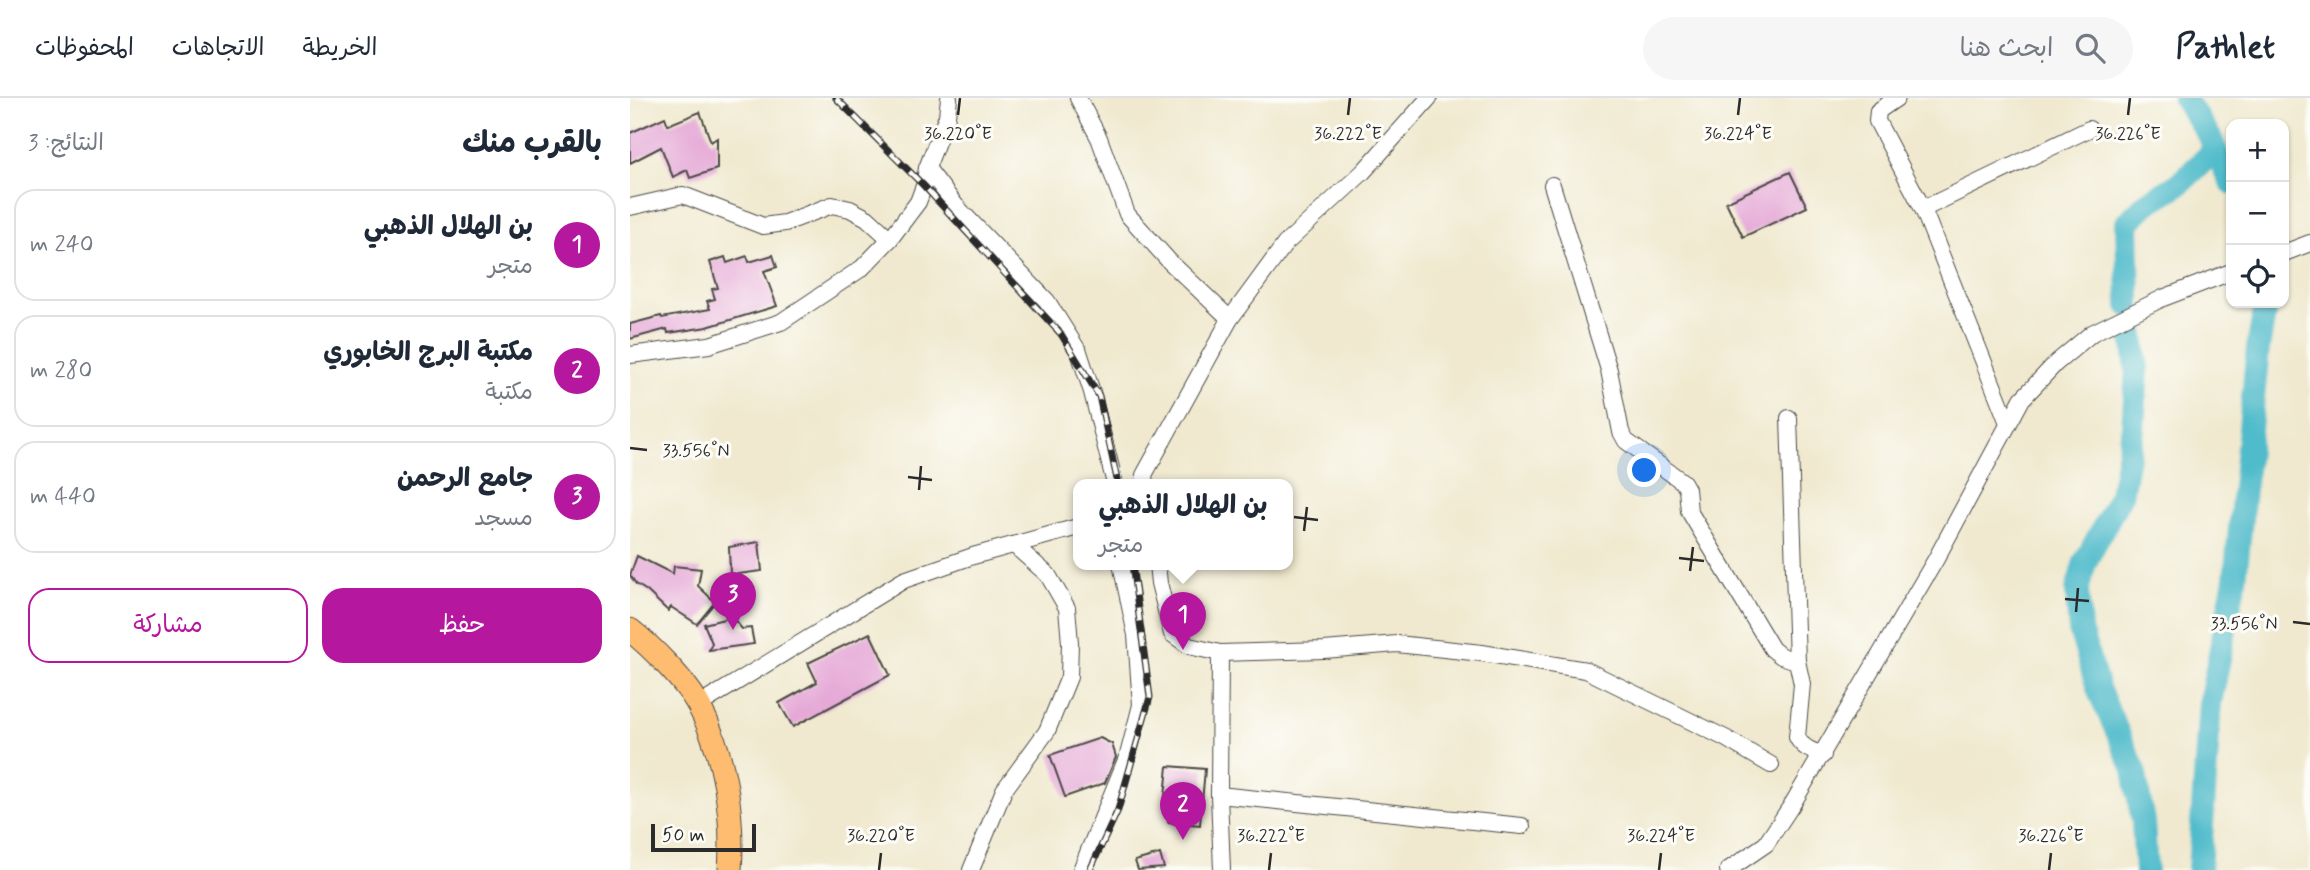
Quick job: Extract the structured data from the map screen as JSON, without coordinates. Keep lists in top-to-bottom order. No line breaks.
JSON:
{"scale_bar":"50 m","page":{"header":"Pathlet","search":"ابحث هنا","nav":["الخريطة","الاتجاهات","المحفوظات"],"heading":["بالقرب منك","النتائج: 3"],"map_buttons":["+","−"],"list":[{"mark":"1","name":"بن الهلال الذهبي","note":"متجر","value":"240 m"},{"mark":"2","name":"مكتبة البرج الخابوري","note":"مكتبة","value":"280 m"},{"mark":"3","name":"جامع الرحمن","note":"مسجد","value":"440 m"}],"popup":["بن الهلال الذهبي","متجر"],"buttons":["حفظ","مشاركة"],"pins":["3","1","2"],"scale":"50 m"},"coordinates":["36.220°E","36.222°E","36.224°E","36.226°E","33.556°N"]}
